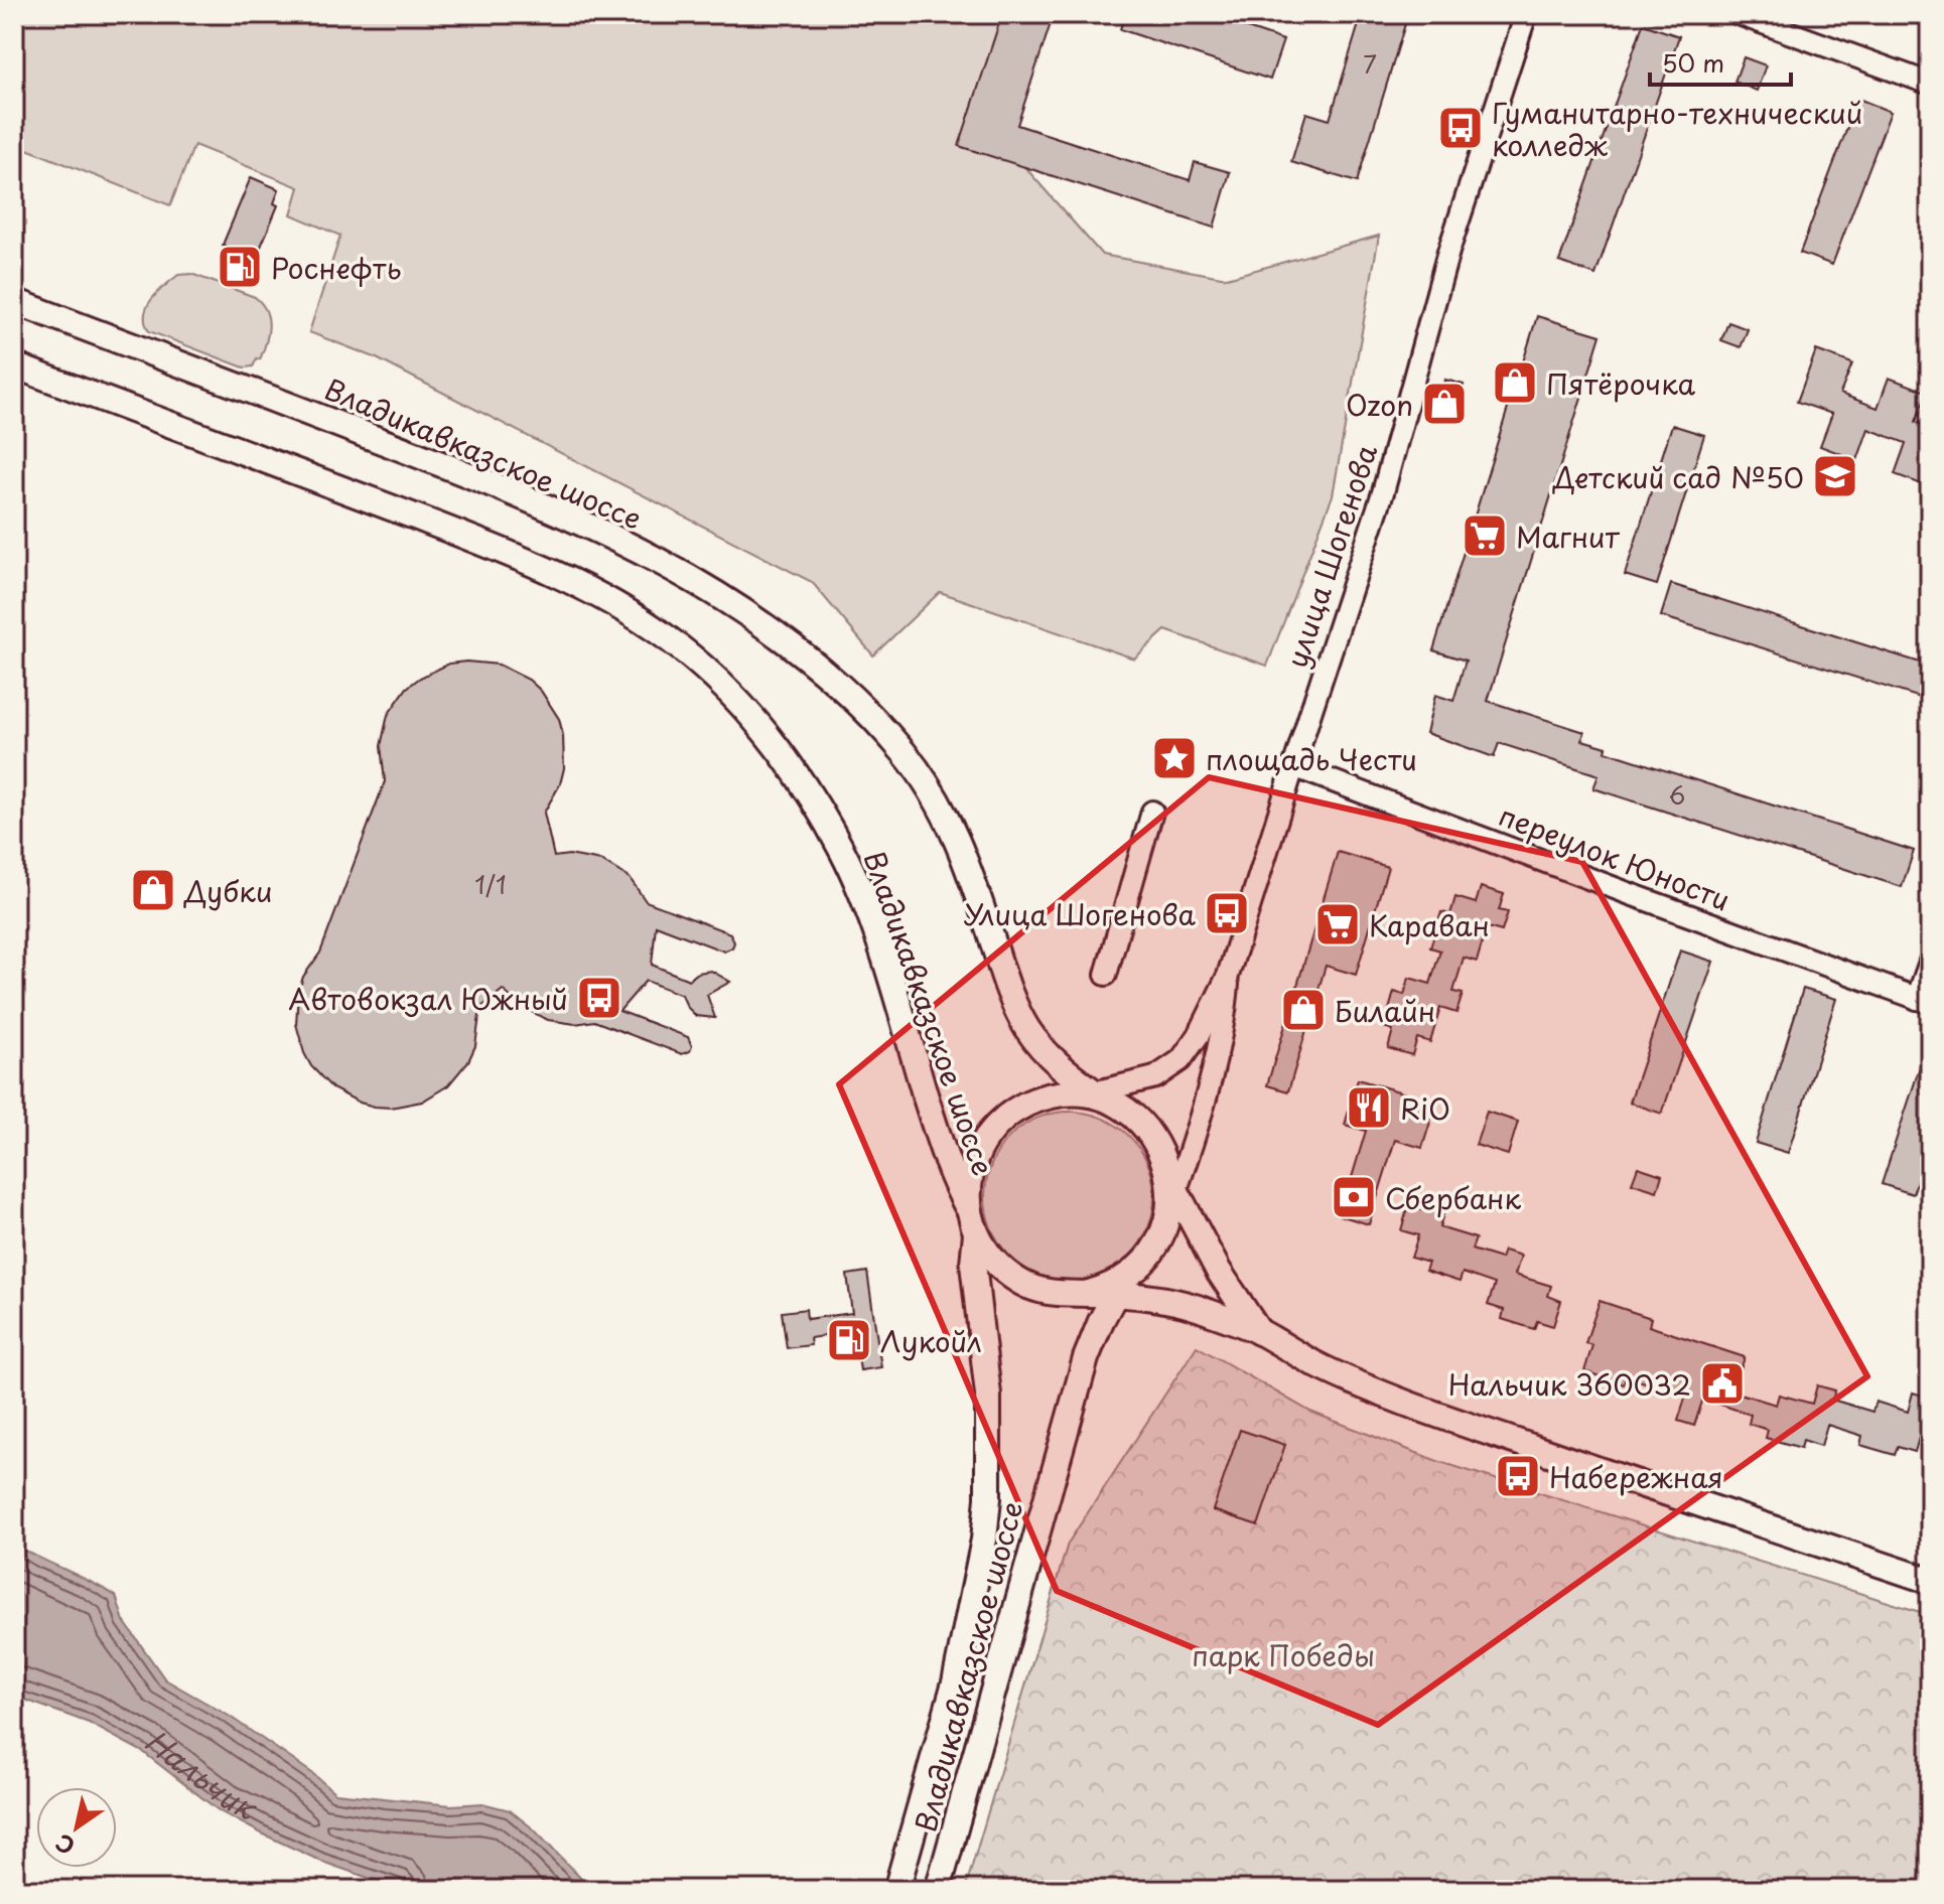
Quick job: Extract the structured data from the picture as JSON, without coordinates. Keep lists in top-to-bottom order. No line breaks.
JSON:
{"streets":{"main road":["Владикавказское шоссе"],"street":["улица Шогенова","переулок Юности"]},"crossings":[["улица Шогенова","переулок Юности"]],"water":["Нальчик"],"parks":["парк Победы"],"places":{"bus stop":["Гуманитарно-технический колледж","Улица Шогенова","Автовокзал Южный","Набережная"],"fuel station":["Роснефть","Лукойл"],"shop":["Пятёрочка","Ozon","Дубки","Билайн"],"school or university":["Детский сад №50"],"supermarket":["Магнит","Караван"],"place":["площадь Чести"],"restaurant":["RiO"],"bank":["Сбербанк"],"public building":["Нальчик 360032"]},"house_numbers":["7","6","1/1"],"scale_bar":"50 m","north":"bottom left"}
